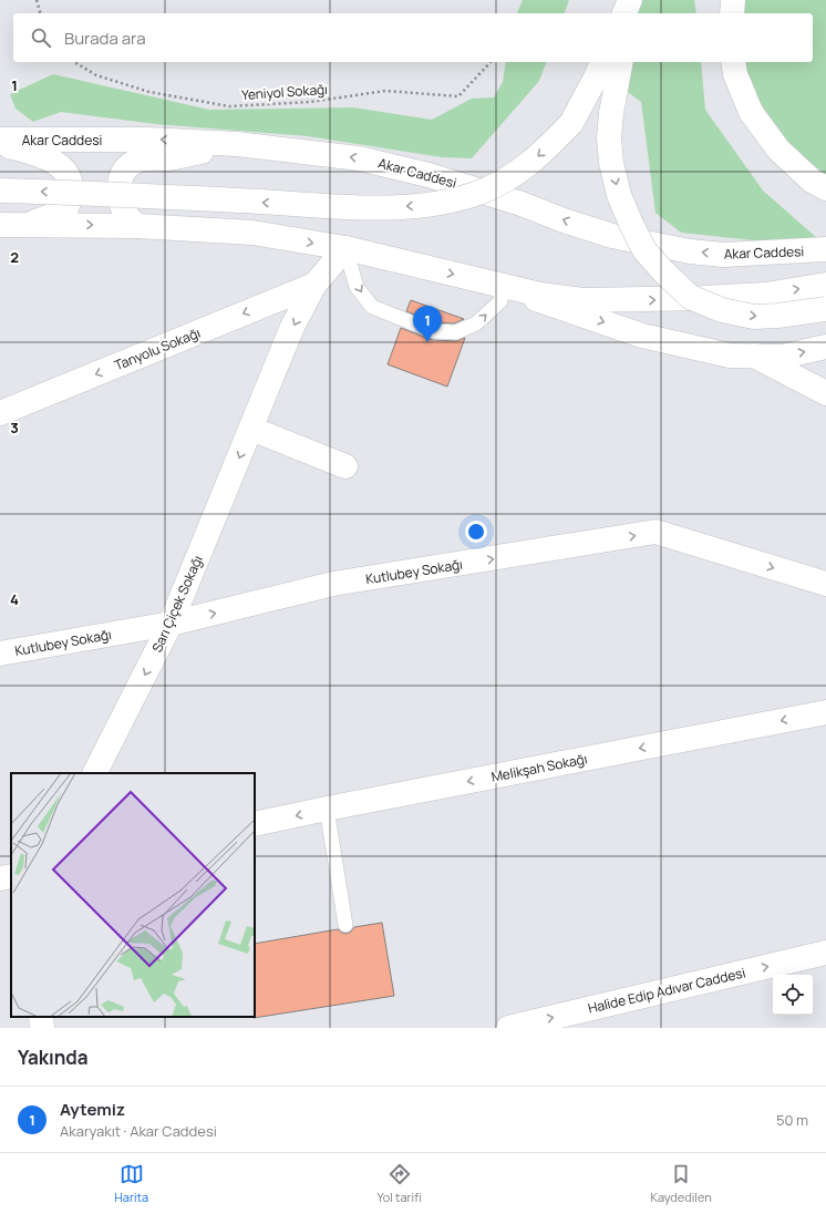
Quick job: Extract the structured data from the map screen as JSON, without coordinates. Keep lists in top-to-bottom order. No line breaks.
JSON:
{"streets":{"main road":["Akar Caddesi","Tanyolu Sokağı","Kutlubey Sokağı","Sarı Çiçek Sokağı","Melikşah Sokağı","Halide Edip Adıvar Caddesi"],"path":["Yeniyol Sokağı"]},"crossings":[["Tanyolu Sokağı","Sarı Çiçek Sokağı"],["Kutlubey Sokağı","Sarı Çiçek Sokağı"]],"one_way":["Sarı Çiçek Sokağı","Melikşah Sokağı","Halide Edip Adıvar Caddesi"],"page":{"search":"Burada ara","pins":"1","heading":"Yakında","list":[{"mark":"1","name":"Aytemiz","note":"Akaryakıt · Akar Caddesi","value":"50 m"}],"nav":["Harita","Yol tarifi","Kaydedilen"]},"grid":{"rows":["1","2","3","4"]}}
